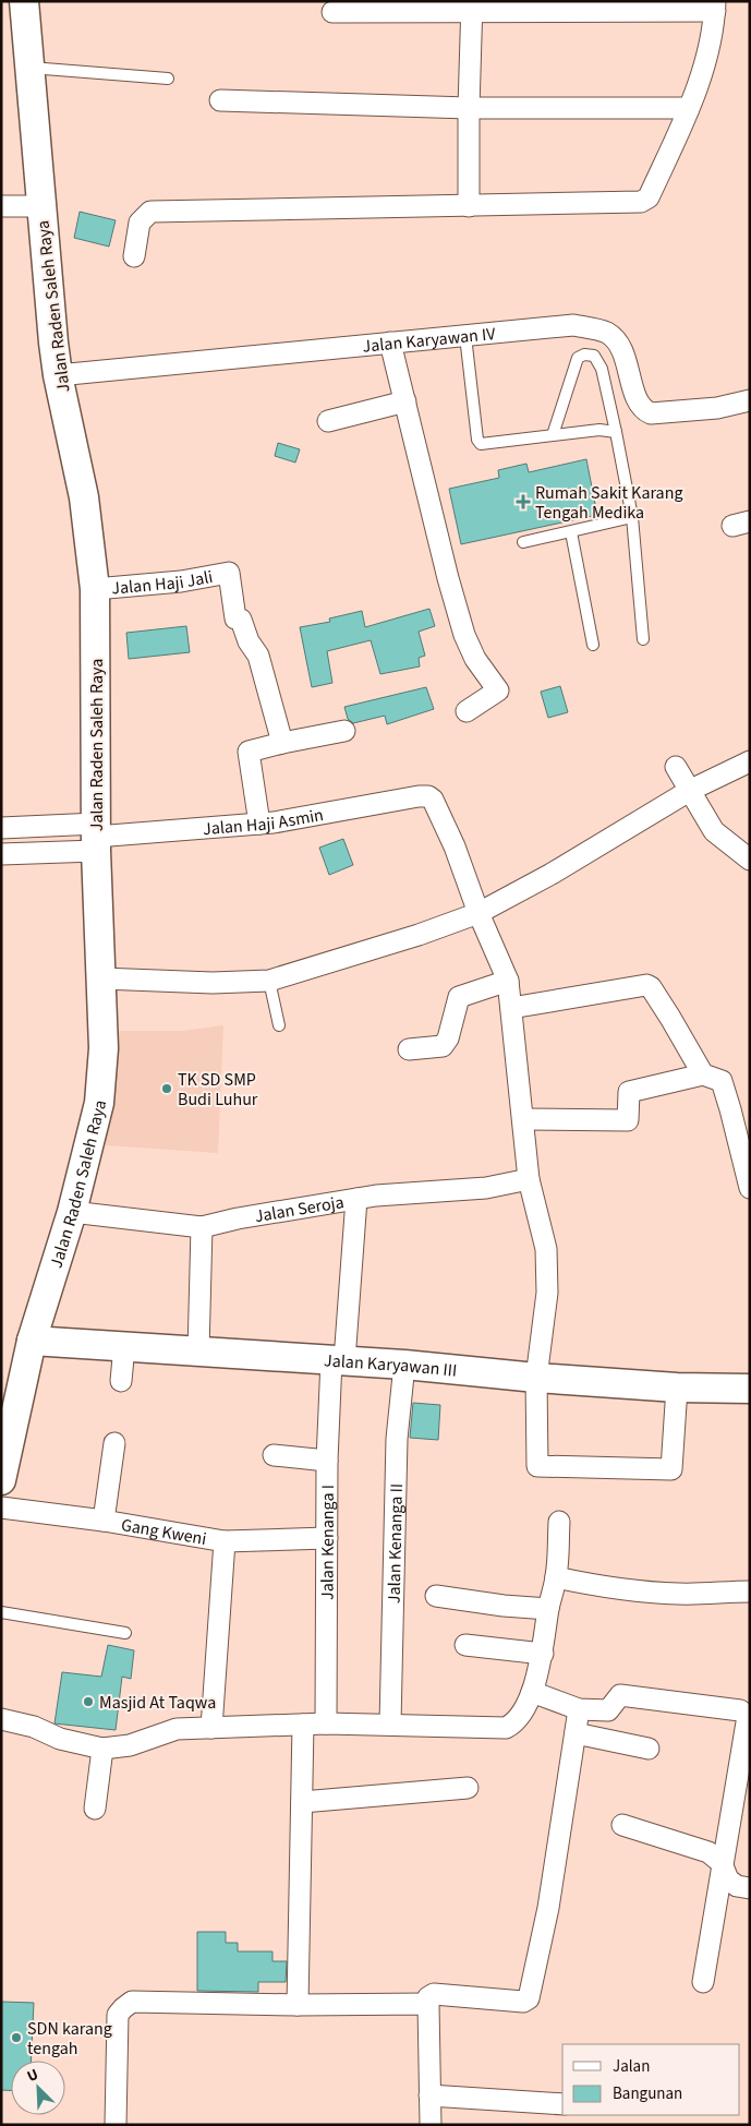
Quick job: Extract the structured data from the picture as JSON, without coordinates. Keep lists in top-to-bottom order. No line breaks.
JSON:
{"streets":{"main road":["Jalan Raden Saleh Raya","Jalan Karyawan III"],"street":["Jalan Karyawan IV","Jalan Haji Jali","Jalan Haji Asmin","Jalan Seroja","Gang Kweni","Jalan Kenanga I","Jalan Kenanga II"]},"crossings":[["Jalan Raden Saleh Raya","Jalan Karyawan IV"],["Jalan Raden Saleh Raya","Jalan Haji Jali"],["Jalan Raden Saleh Raya","Jalan Haji Asmin"],["Jalan Raden Saleh Raya","Jalan Seroja"],["Jalan Raden Saleh Raya","Jalan Karyawan III"],["Jalan Seroja","Jalan Kenanga I"],["Jalan Karyawan III","Jalan Kenanga I"],["Jalan Karyawan III","Jalan Kenanga II"],["Gang Kweni","Jalan Kenanga I"]],"places":{"health":["Rumah Sakit Karang Tengah Medika"],"other":["TK SD SMP Budi Luhur","Masjid At Taqwa","SDN karang tengah"]},"legend":["Jalan","Bangunan"],"north":"top left"}
